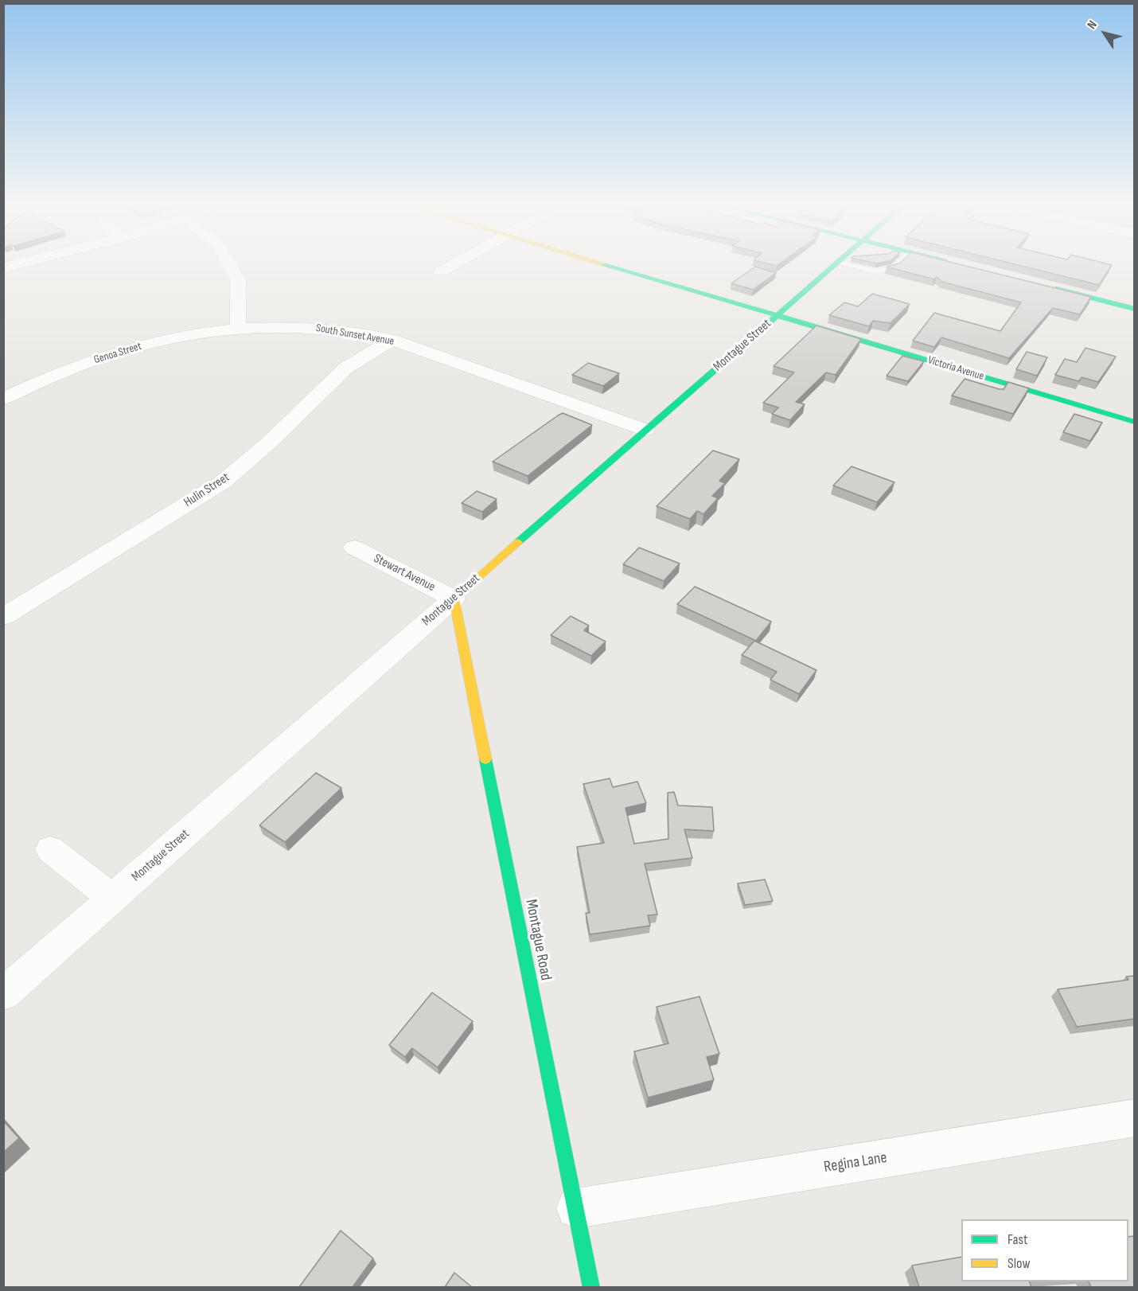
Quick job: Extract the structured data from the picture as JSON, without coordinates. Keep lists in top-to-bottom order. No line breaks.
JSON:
{"streets":{"street":["South Sunset Avenue","Montague Street","Genoa Street","Victoria Avenue","Hulin Street","Stewart Avenue","Montague Road","Regina Lane"]},"crossings":[["South Sunset Avenue","Montague Street"],["South Sunset Avenue","Genoa Street"],["South Sunset Avenue","Hulin Street"],["Montague Street","Victoria Avenue"],["Montague Street","Stewart Avenue"],["Montague Street","Montague Road"],["Stewart Avenue","Montague Road"],["Montague Road","Regina Lane"]],"legend":["Fast","Slow"],"north":"top left"}
